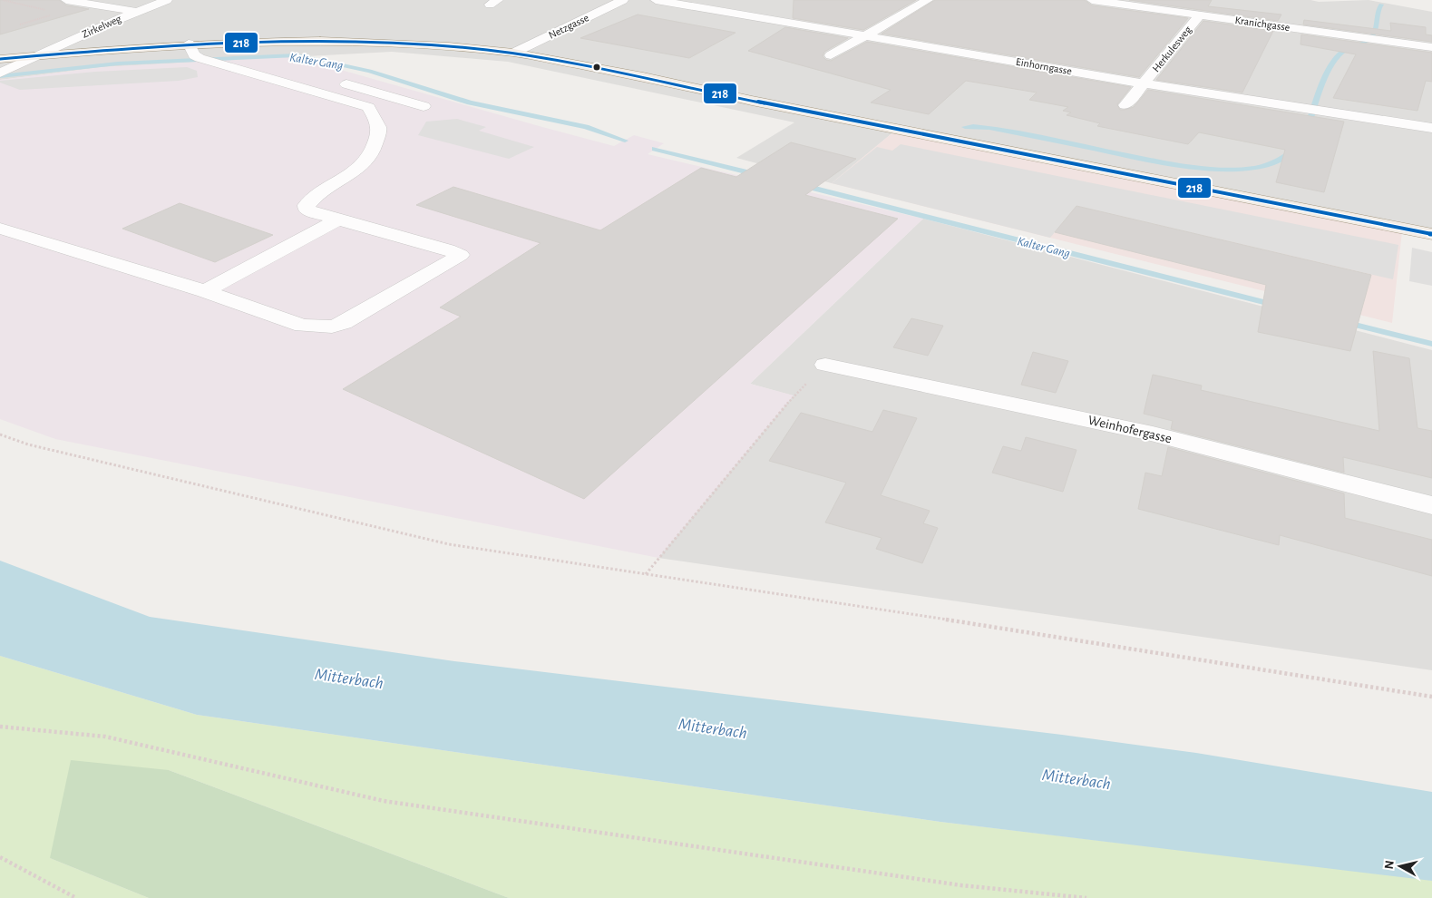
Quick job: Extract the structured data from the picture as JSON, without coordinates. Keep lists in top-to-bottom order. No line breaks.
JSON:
{"streets":{"street":["Kranichgasse","Zirkelweg","Netzgasse","Herkulesweg","Einhorngasse","Weinhofergasse"]},"crossings":[["Kranichgasse","Herkulesweg"],["Herkulesweg","Einhorngasse"]],"water":["Kalter Gang","Mitterbach"],"lines":["transit line 218"],"north":"left"}
